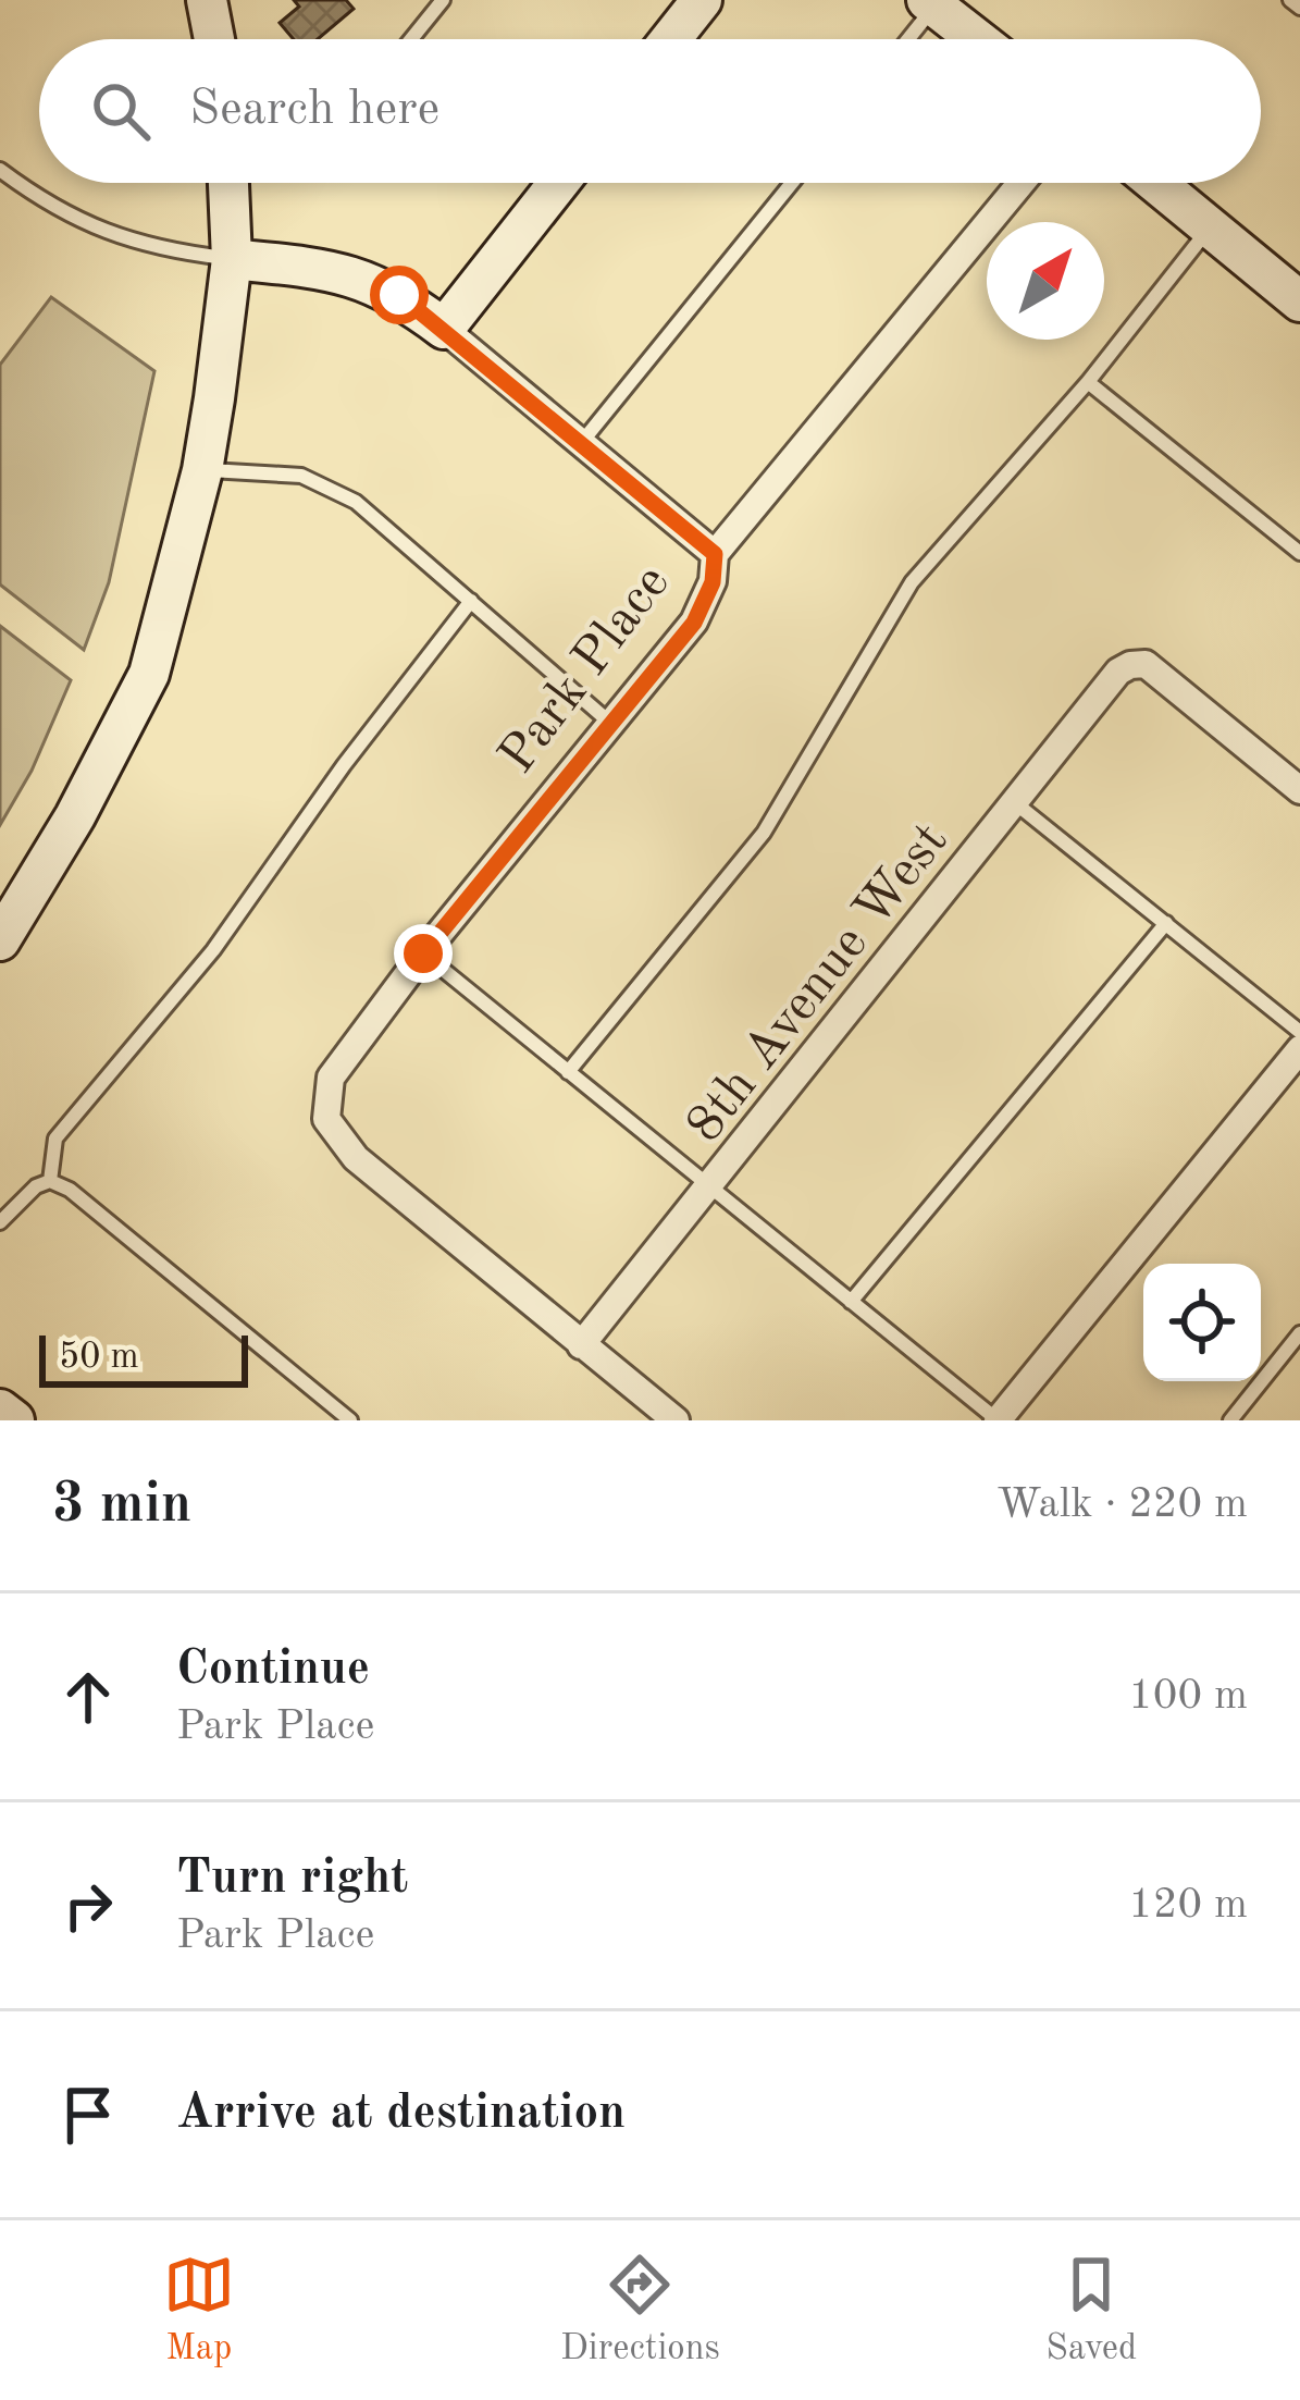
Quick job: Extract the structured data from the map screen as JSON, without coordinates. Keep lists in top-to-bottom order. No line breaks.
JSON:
{"streets":{"street":["Park Place","8th Avenue West"]},"crossings":[["Park Place","8th Avenue West"]],"scale_bar":"50 m","north":"top right","page":{"search":"Search here","scale":"50 m","heading":["3 min","Walk · 220 m"],"list":[["Continue","Park Place","100 m"],["Turn right","Park Place","120 m"],"Arrive at destination"],"nav":["Map","Directions","Saved"]}}
